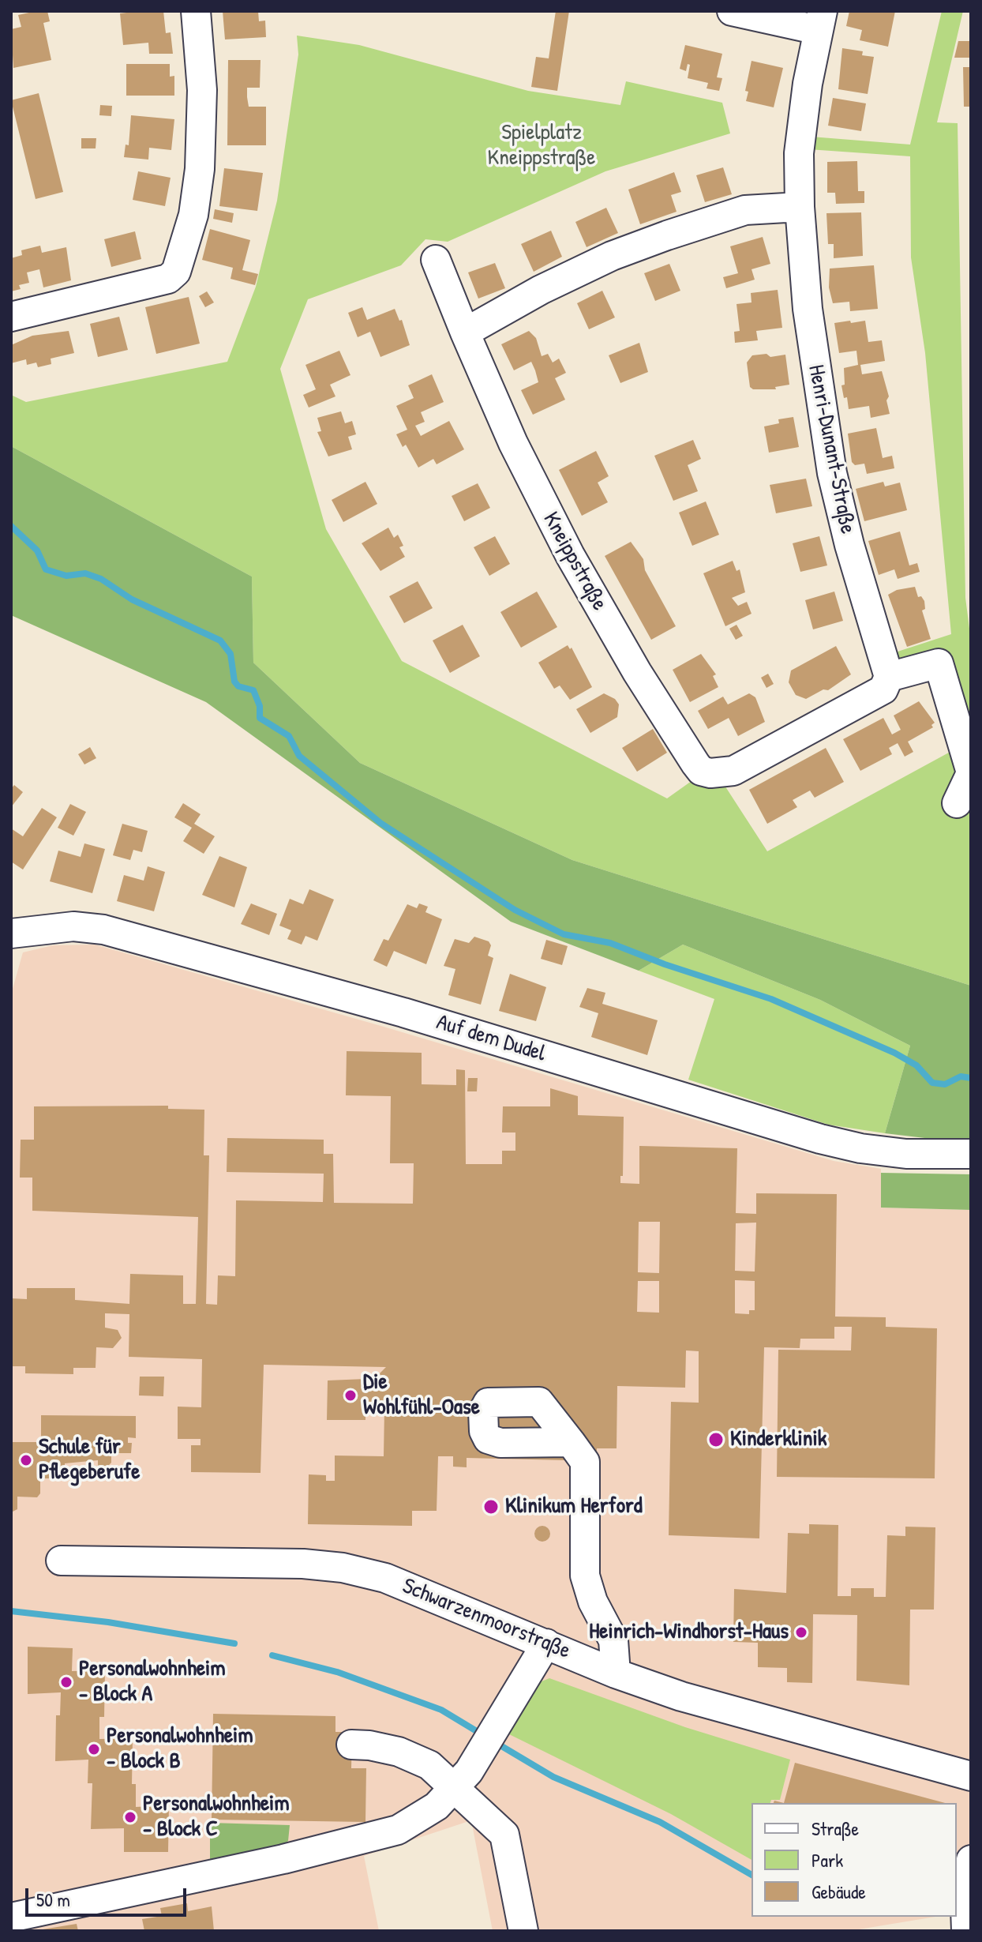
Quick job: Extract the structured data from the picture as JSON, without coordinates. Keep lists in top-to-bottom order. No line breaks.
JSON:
{"streets":{"street":["Henri-Dunant-Straße","Kneippstraße","Auf dem Dudel","Schwarzenmoorstraße"]},"crossings":[["Henri-Dunant-Straße","Kneippstraße"]],"parks":["Spielplatz Kneippstraße"],"places":["Die Wohlfühl-Oase","Kinderklinik","Schule für Pflegeberufe","Klinikum Herford","Heinrich-Windhorst-Haus","Personalwohnheim - Block A","Personalwohnheim - Block B","Personalwohnheim - Block C"],"legend":["Straße","Park","Gebäude"],"scale_bar":"50 m"}
